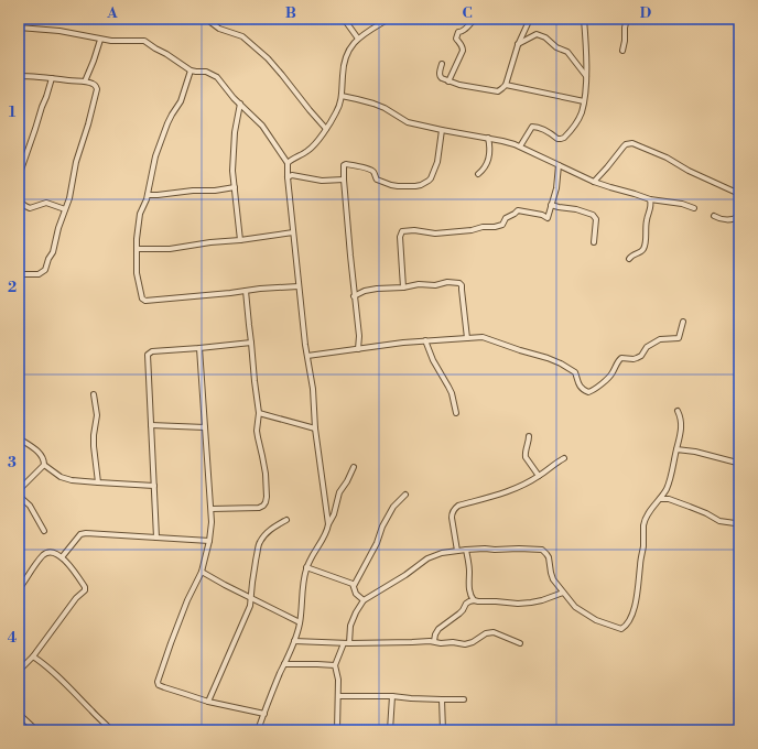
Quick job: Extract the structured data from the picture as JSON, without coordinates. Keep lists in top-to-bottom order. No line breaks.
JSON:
{"grid":{"columns":["A","B","C","D"],"rows":["1","2","3","4"]}}
